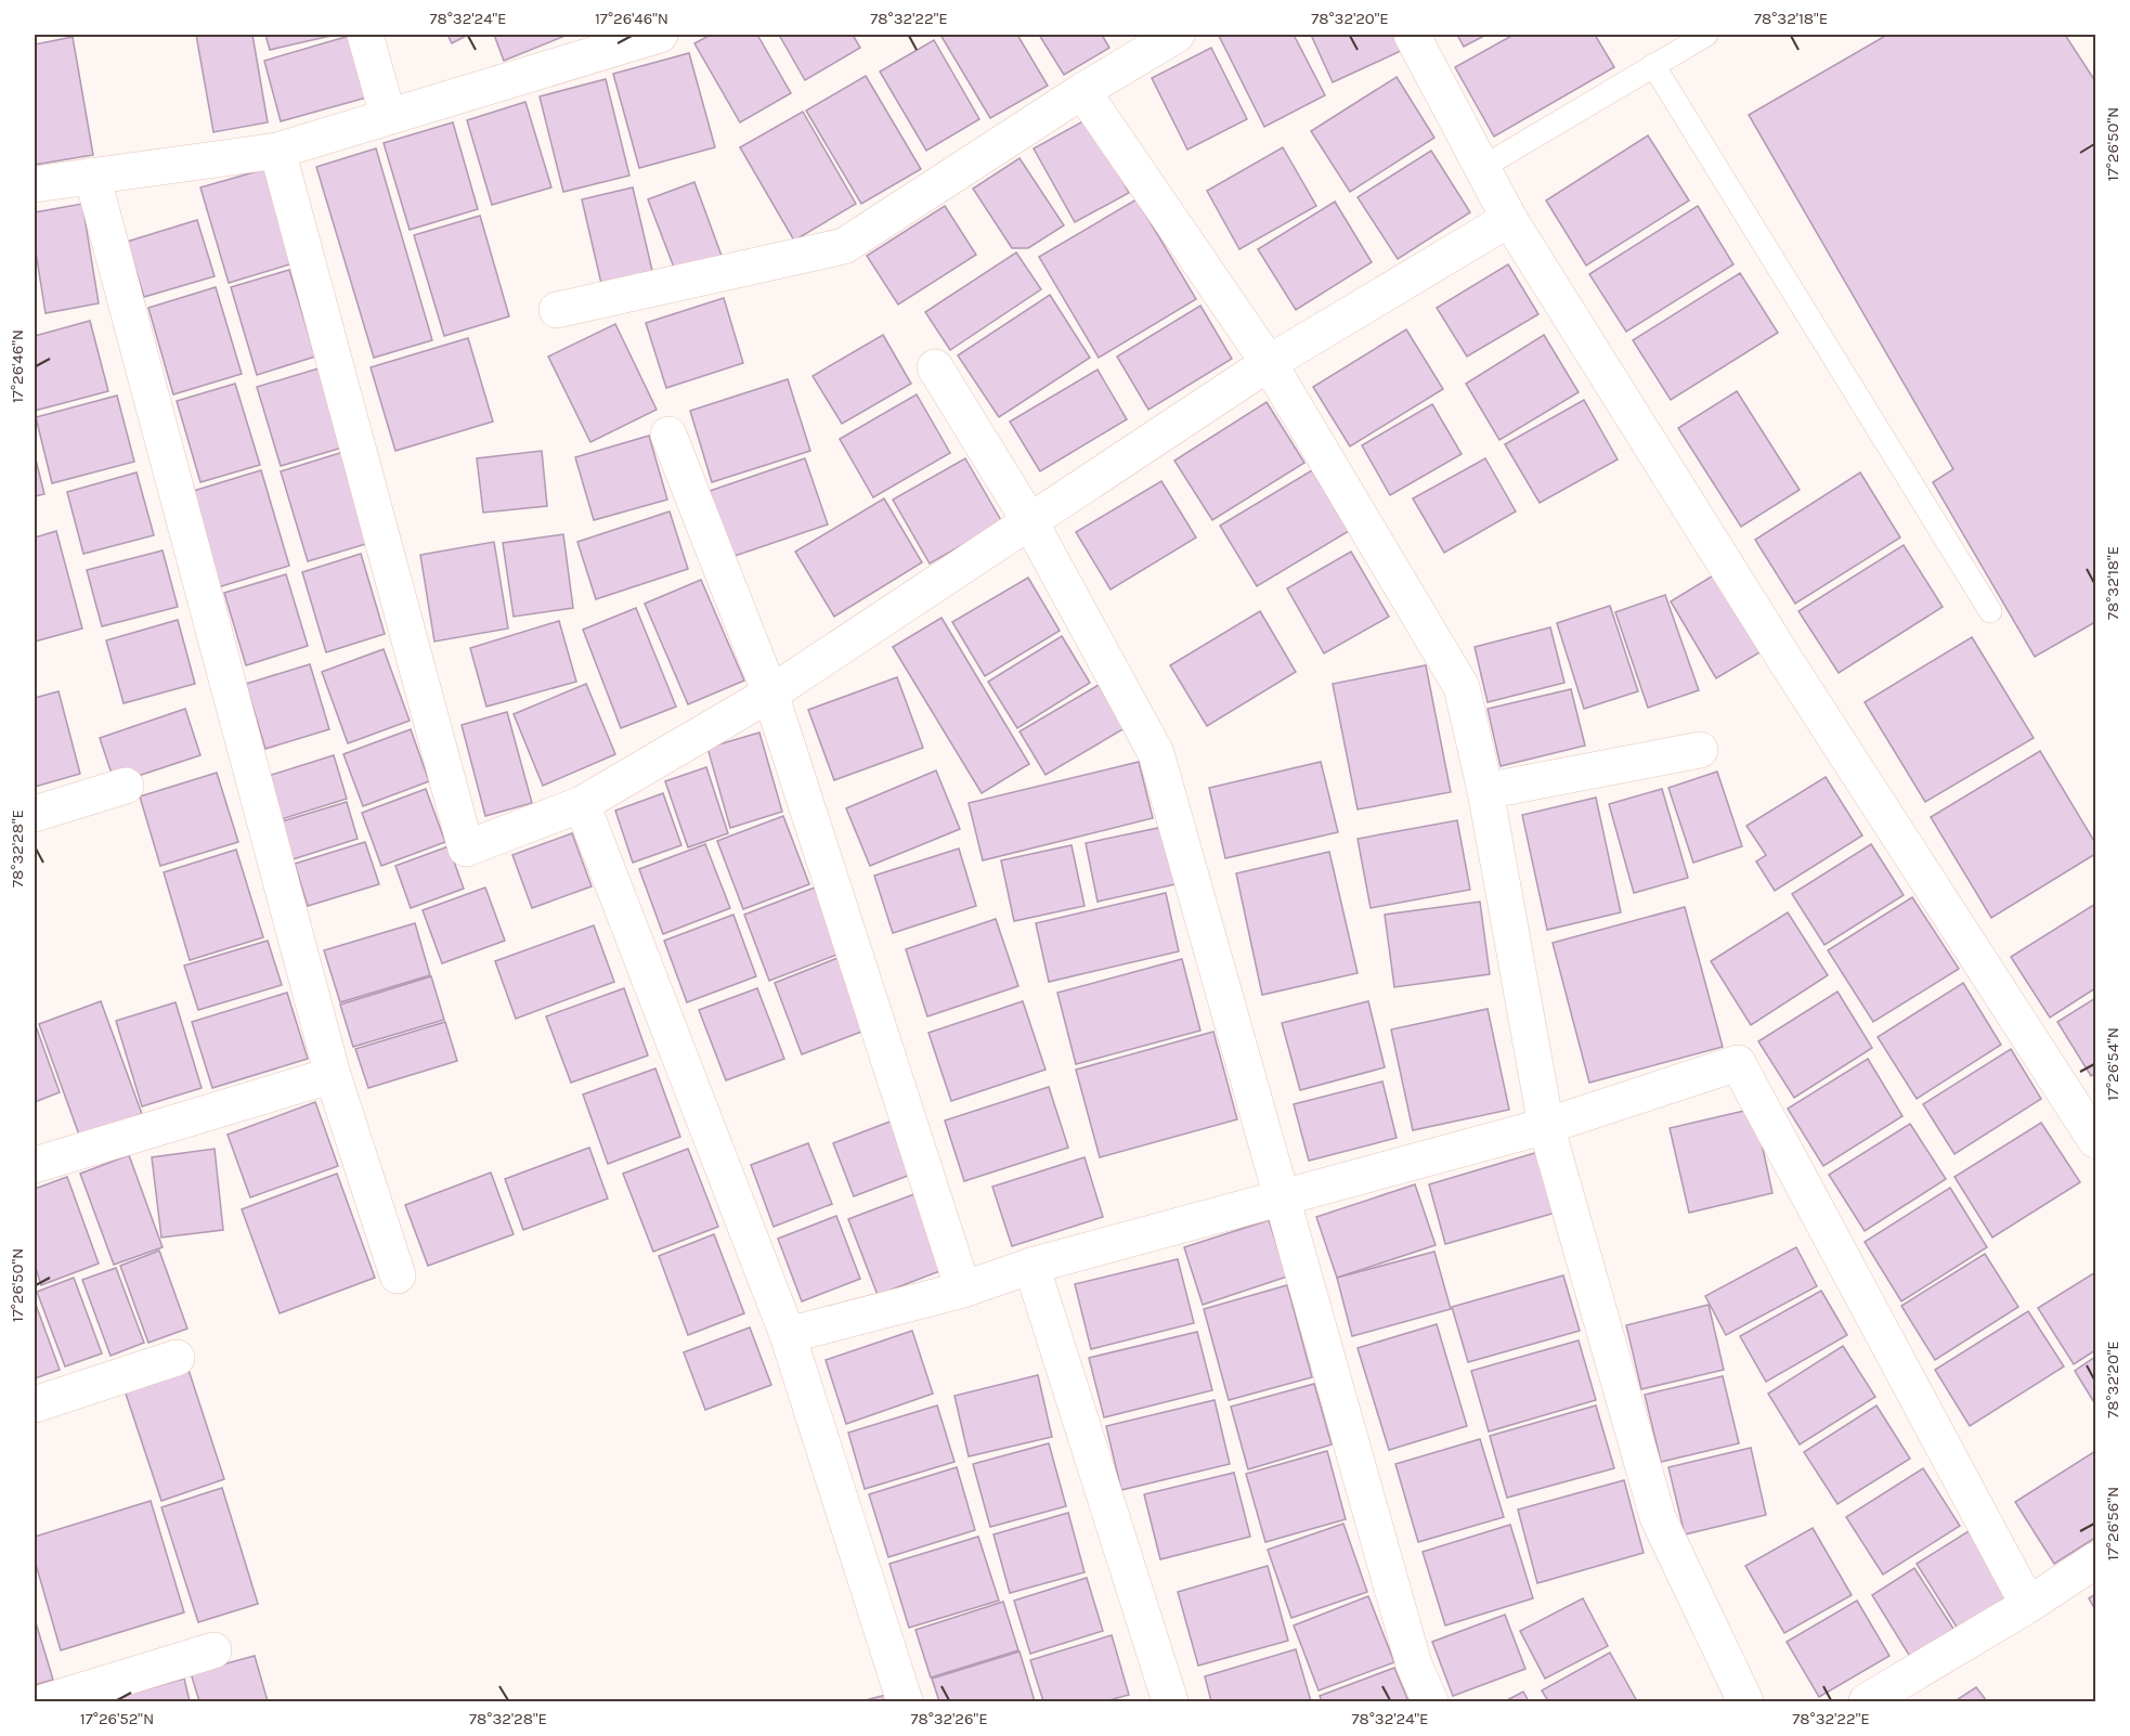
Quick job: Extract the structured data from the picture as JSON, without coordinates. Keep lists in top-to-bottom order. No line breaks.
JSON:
{"coordinates":["78°32'24\"E","17°26'46\"N","78°32'22\"E","78°32'20\"E","78°32'18\"E","17°26'50\"N","78°32'28\"E","17°26'54\"N","17°26'56\"N","17°26'52\"N","78°32'26\"E"]}
